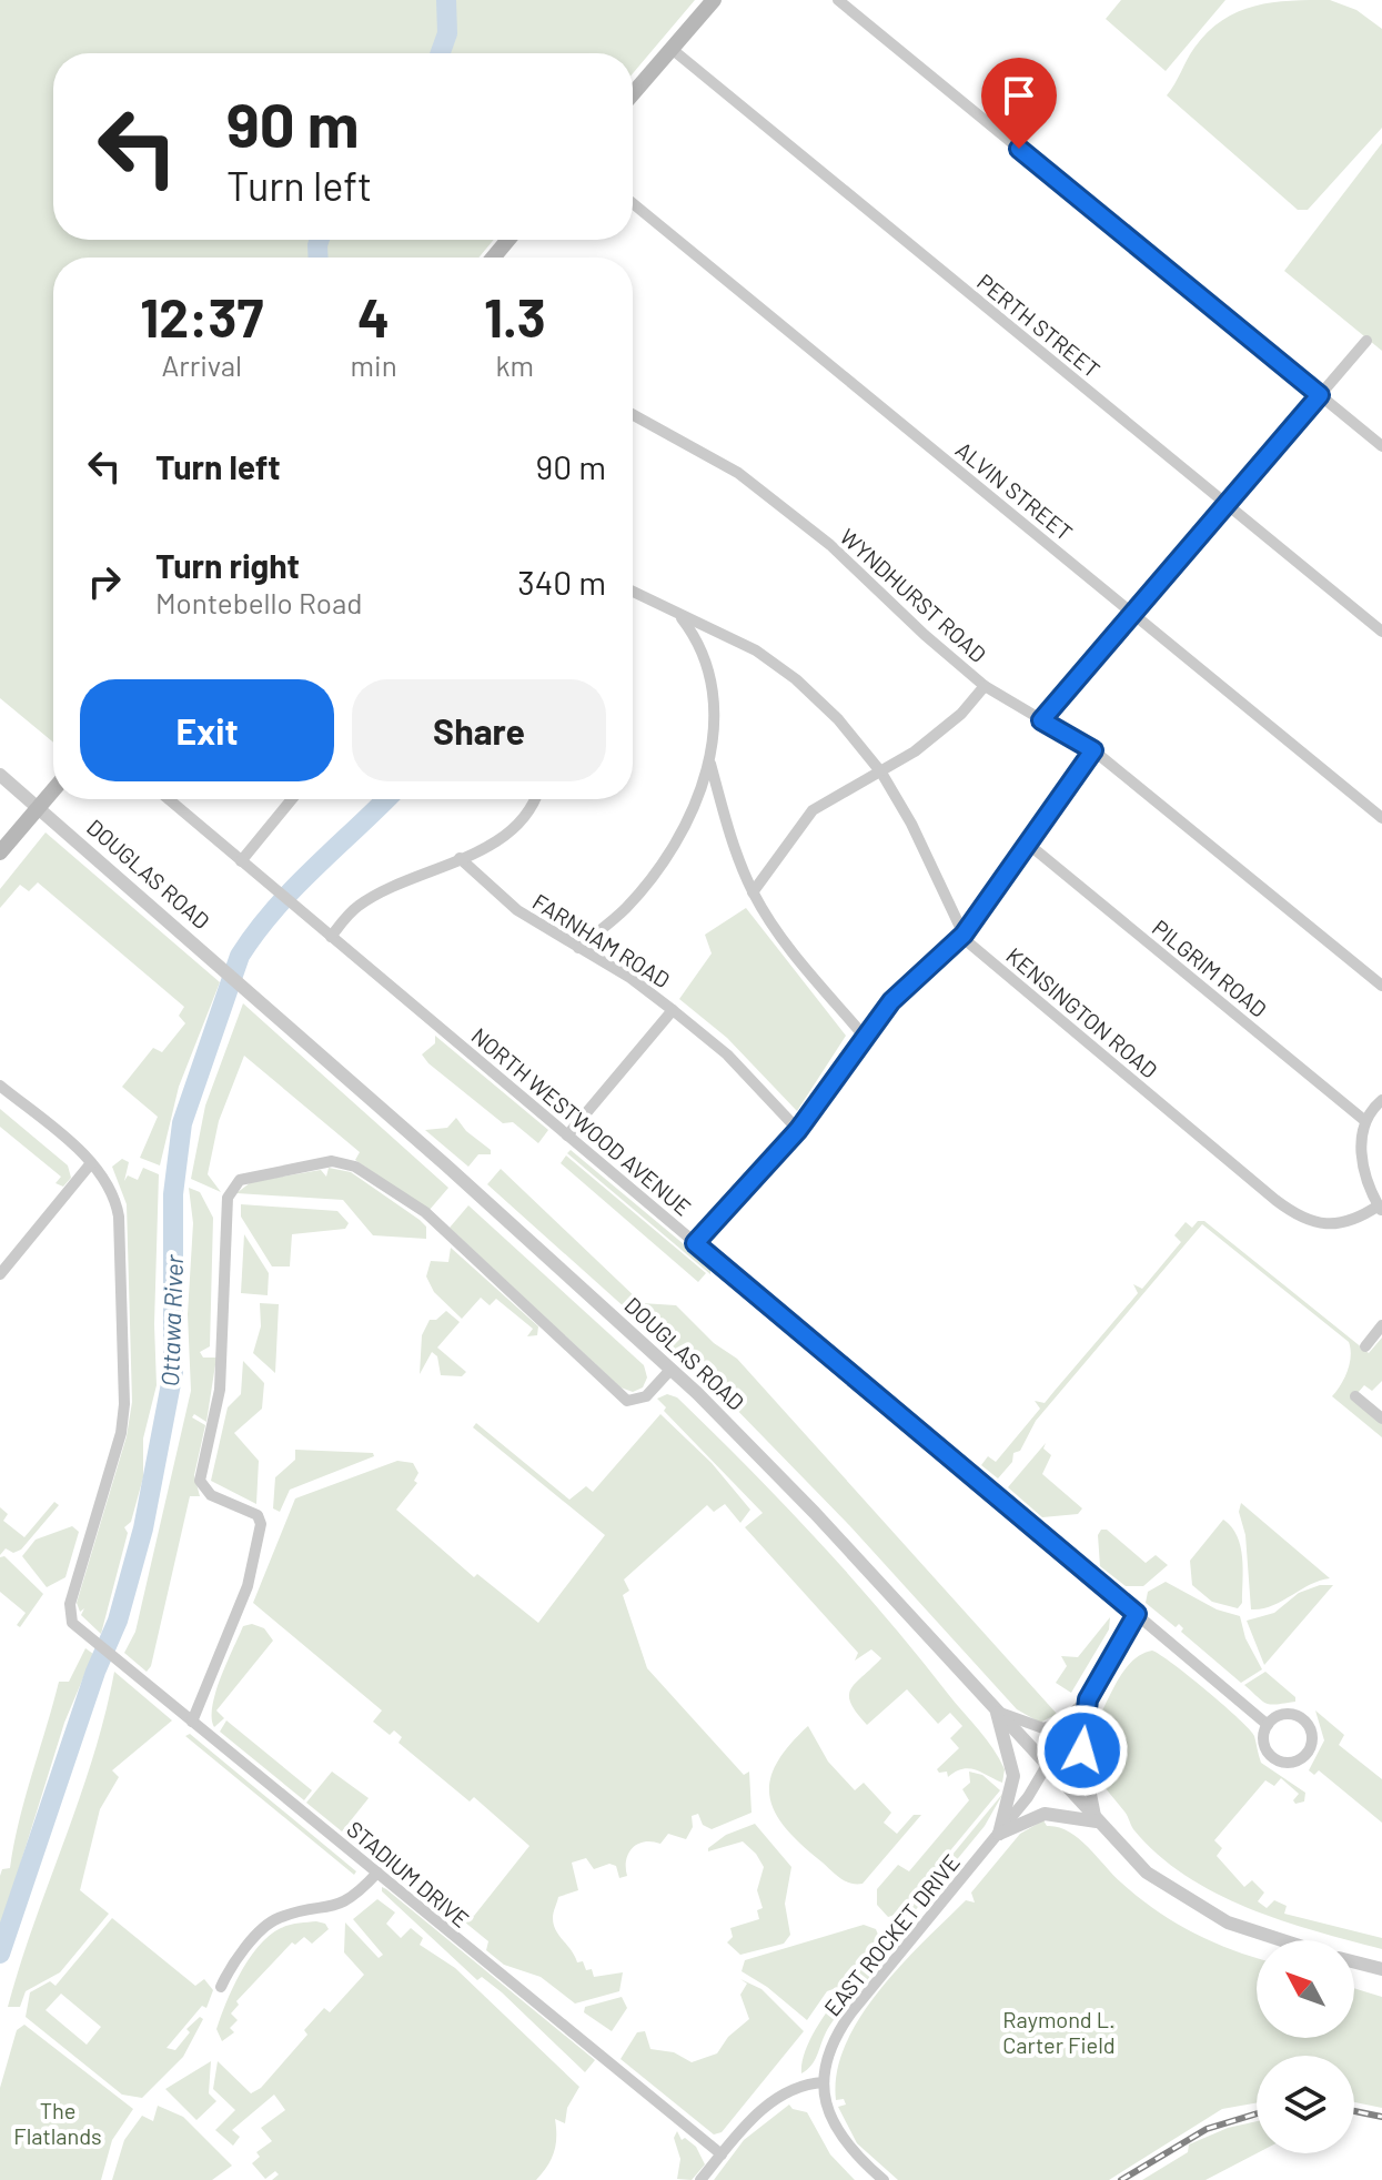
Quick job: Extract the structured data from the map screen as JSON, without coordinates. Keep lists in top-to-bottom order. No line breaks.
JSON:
{"streets":{"street":["PERTH STREET","ALVIN STREET","WYNDHURST ROAD","DOUGLAS ROAD","FARNHAM ROAD","PILGRIM ROAD","KENSINGTON ROAD","NORTH WESTWOOD AVENUE","STADIUM DRIVE","EAST ROCKET DRIVE"]},"crossings":[["DOUGLAS ROAD","EAST ROCKET DRIVE"],["NORTH WESTWOOD AVENUE","EAST ROCKET DRIVE"]],"water":["Ottawa River"],"parks":["Raymond L. Carter Field","The Flatlands"],"north":"top left","page":{"turn":["90 m","Turn left"],"eta":["12:37","Arrival","4","min","1.3","km"],"list":[{"name":"Turn left","value":"90 m"},{"name":"Turn right","note":"Montebello Road","value":"340 m"}],"buttons":["Exit","Share"]}}
